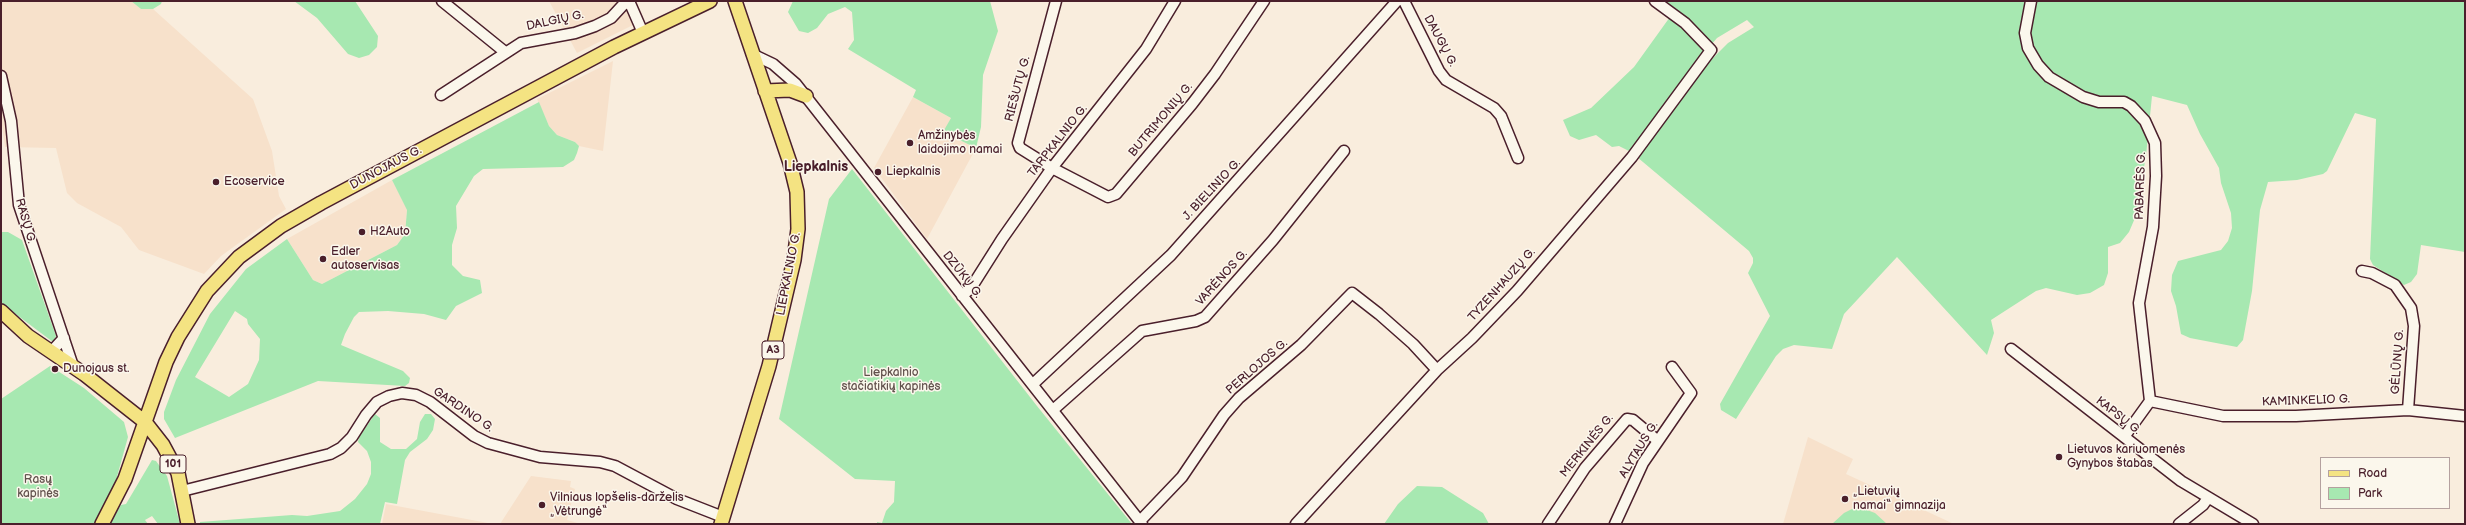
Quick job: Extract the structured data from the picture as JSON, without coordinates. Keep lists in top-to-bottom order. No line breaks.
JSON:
{"streets":{"main road":["DUNOJAUS G.","LIEPKALNIO G.","A3","101"],"street":["DALGIŲ G.","DAUGŲ G.","RIEŠUTŲ G.","BUTRIMONIŲ G.","TARPKALNIO G.","PABARĖS G.","J. BIELINIO G.","RASŲ G.","DZŪKŲ G.","VARĖNOS G.","TYZENHAUZŲ G.","GĖLŪNŲ G.","PERLOJOS G.","KAMINKELIO G.","GARDINO G.","KAPSŲ G.","MERKINĖS G.","ALYTAUS G."]},"crossings":[["RIEŠUTŲ G.","BUTRIMONIŲ G."],["RIEŠUTŲ G.","TARPKALNIO G."],["BUTRIMONIŲ G.","TARPKALNIO G."],["TARPKALNIO G.","DZŪKŲ G."],["DUNOJAUS G.","101"],["PABARĖS G.","KAMINKELIO G."],["J. BIELINIO G.","DZŪKŲ G."],["RASŲ G.","101"],["LIEPKALNIO G.","DZŪKŲ G."],["LIEPKALNIO G.","GARDINO G."],["DZŪKŲ G.","VARĖNOS G."],["DZŪKŲ G.","PERLOJOS G."],["TYZENHAUZŲ G.","PERLOJOS G."],["GĖLŪNŲ G.","KAMINKELIO G."],["GARDINO G.","101"],["MERKINĖS G.","ALYTAUS G."]],"districts":["Liepkalnis"],"parks":["Liepkalnio stačiatikių kapinės","Rasų kapinės"],"places":["Amžinybės laidojimo namai","Liepkalnis","Ecoservice","H2Auto","Edler autoservisas","Dunojaus st.","Lietuvos kariuomenės Gynybos štabas","„Lietuvių namai“ gimnazija","Vilniaus lopšelis-darželis „Vėtrungė“"],"legend":["Road","Park"]}
